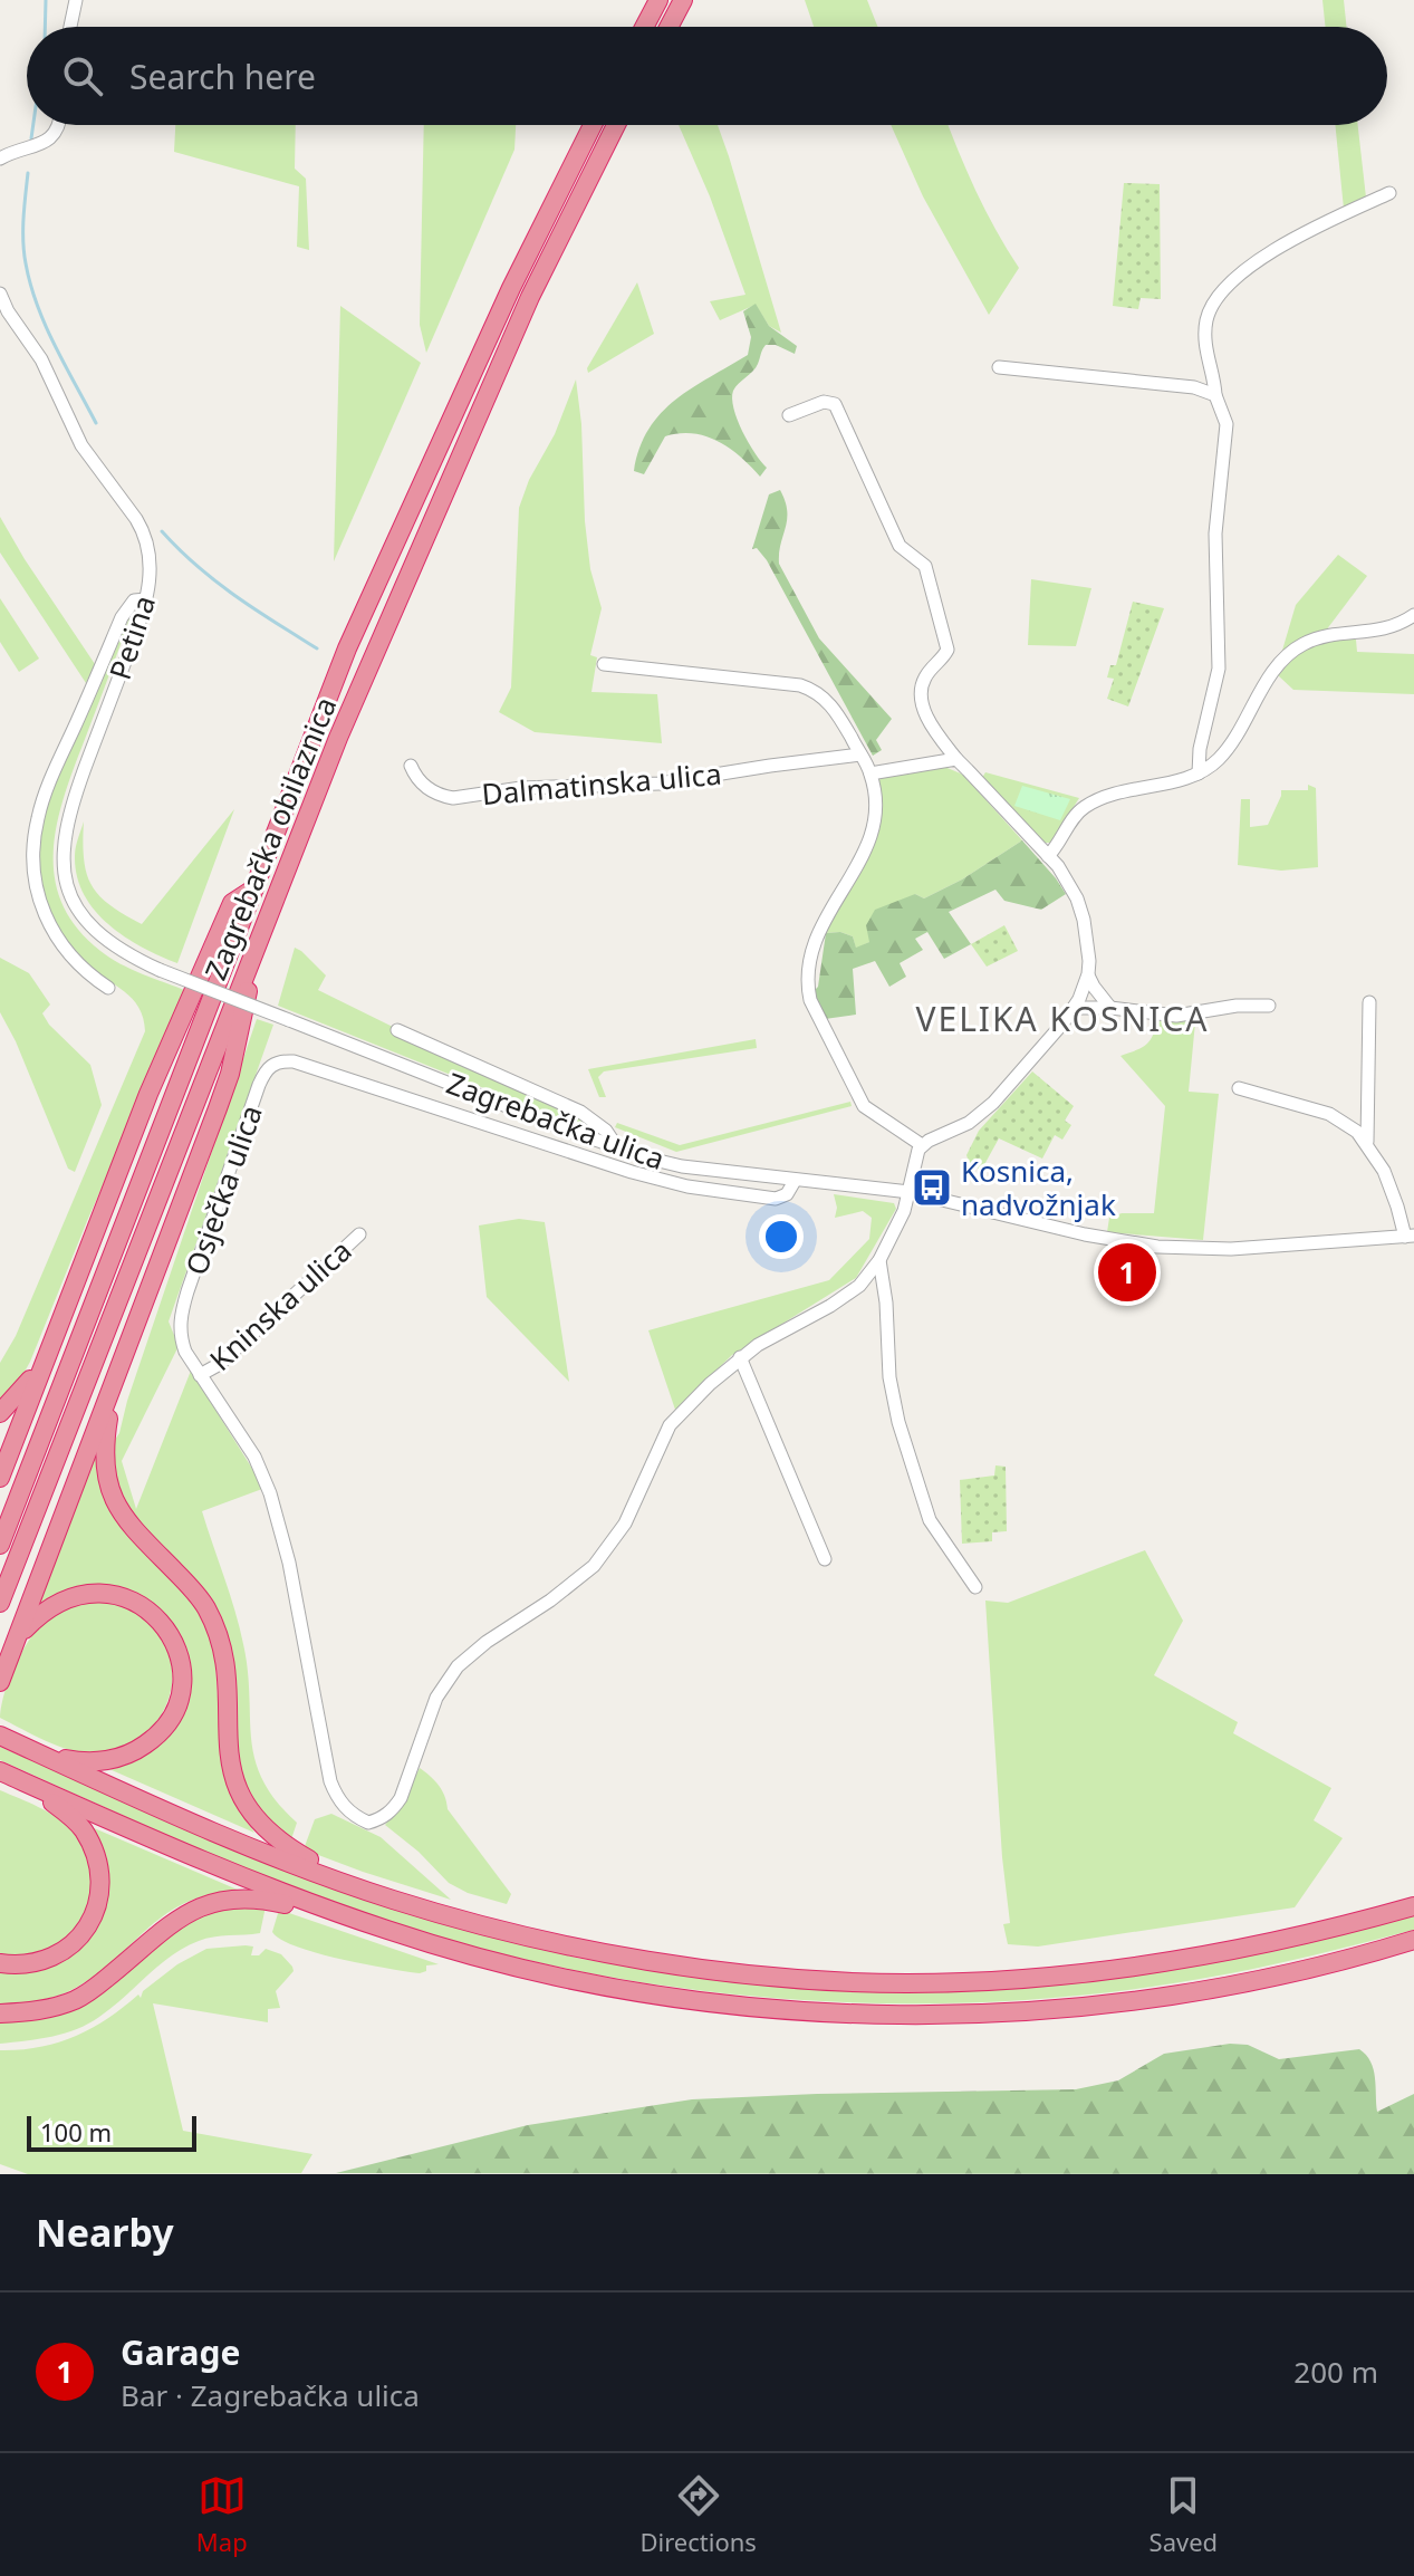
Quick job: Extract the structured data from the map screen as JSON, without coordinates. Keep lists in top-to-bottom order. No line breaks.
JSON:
{"streets":{"highway":["Zagrebačka obilaznica"],"street":["Petina","Dalmatinska ulica","Zagrebačka ulica","Osječka ulica","Kninska ulica"]},"crossings":[["Petina","Zagrebačka ulica"],["Zagrebačka ulica","Osječka ulica"],["Osječka ulica","Kninska ulica"]],"districts":["VELIKA KOSNICA"],"places":{"bus stop":["Kosnica, nadvožnjak"]},"scale_bar":"100 m","page":{"search":"Search here","pins":"1","scale":"100 m","heading":"Nearby","list":[{"mark":"1","name":"Garage","note":"Bar · Zagrebačka ulica","value":"200 m"}],"nav":["Map","Directions","Saved"]}}
